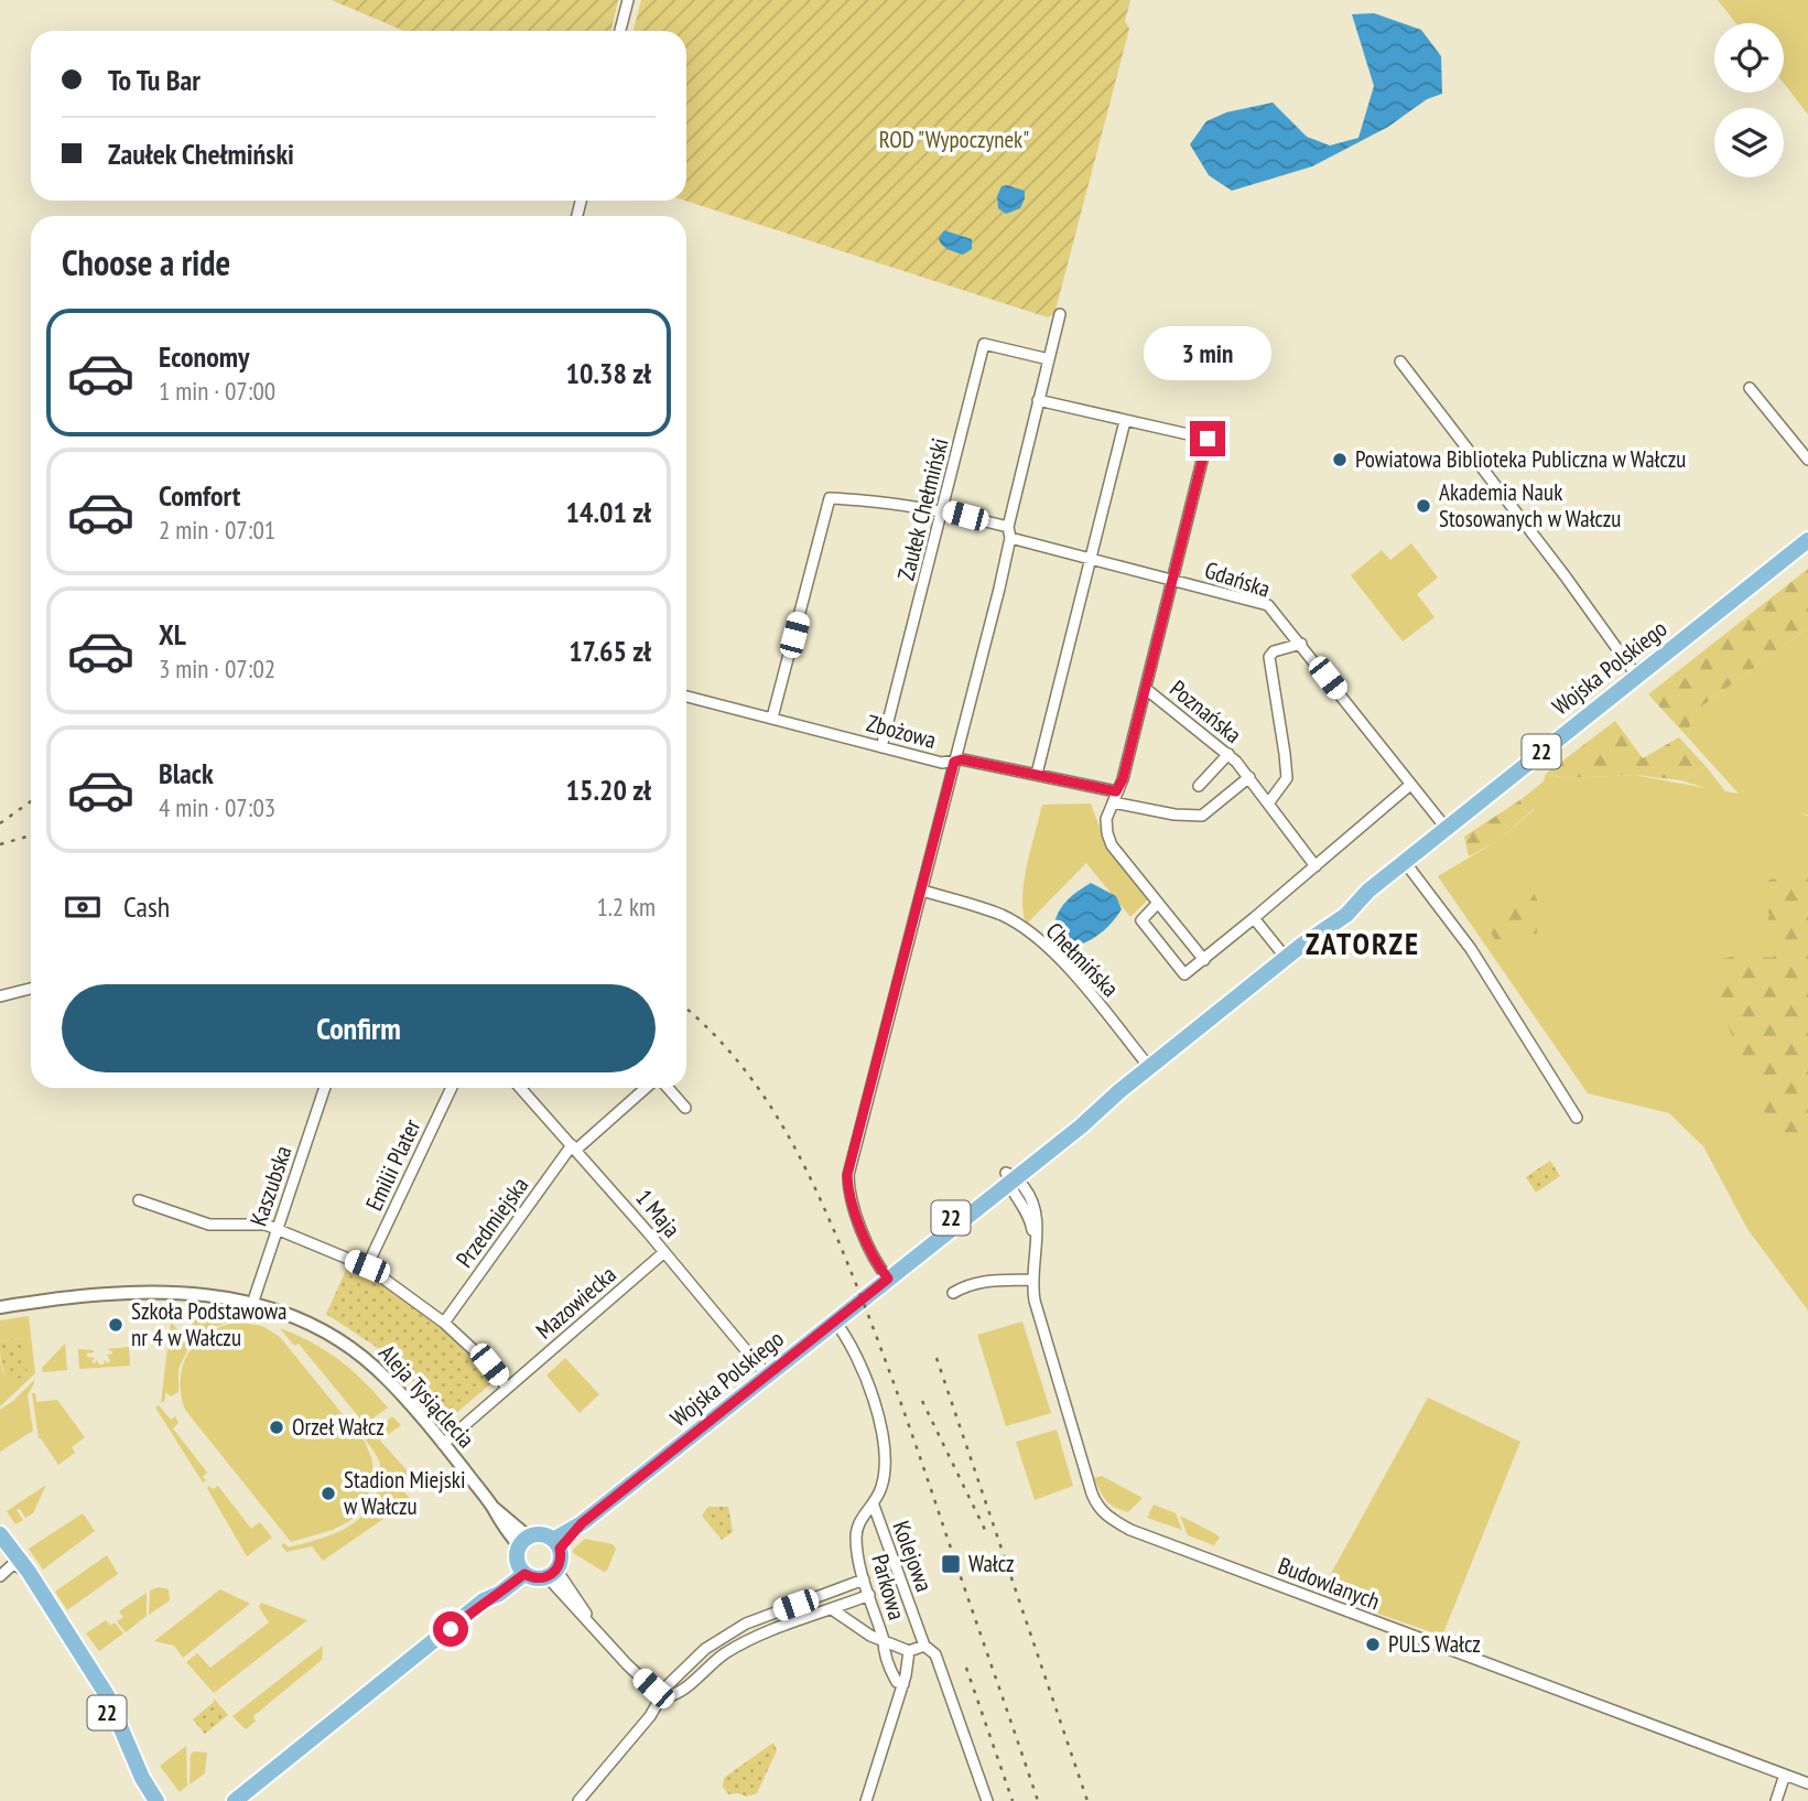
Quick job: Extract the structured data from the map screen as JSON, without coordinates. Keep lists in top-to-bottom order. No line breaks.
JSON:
{"streets":{"main road":["Wojska Polskiego","22"],"street":["Zaułek Chełmiński","Gdańska","Poznańska","Zbożowa","Chełmińska","Emilii Plater","Kaszubska","1 Maja","Przedmiejska","Mazowiecka","Aleja Tysiąclecia","Kolejowa","Budowlanych","Parkowa"]},"crossings":[["Zaułek Chełmiński","Gdańska"],["Zaułek Chełmiński","Zbożowa"],["Gdańska","Wojska Polskiego"],["Gdańska","Zbożowa"],["Wojska Polskiego","Chełmińska"],["Wojska Polskiego","1 Maja"],["Wojska Polskiego","Aleja Tysiąclecia"],["Wojska Polskiego","Kolejowa"],["Wojska Polskiego","Budowlanych"],["Poznańska","Zbożowa"],["Kaszubska","Aleja Tysiąclecia"],["1 Maja","Przedmiejska"],["1 Maja","Mazowiecka"],["Mazowiecka","Aleja Tysiąclecia"],["Kolejowa","Parkowa"]],"districts":["ZATORZE"],"parks":["ROD \"Wypoczynek\""],"places":{"other":["Powiatowa Biblioteka Publiczna w Wałczu","Akademia Nauk Stosowanych w Wałczu","Szkoła Podstawowa nr 4 w Wałczu","Orzeł Wałcz","Stadion Miejski w Wałczu","PULS Wałcz"],"transit":["Wałcz"]},"page":{"banner":["To Tu Bar","Zaułek Chełmiński"],"heading":"Choose a ride","list":[{"name":"Economy","note":"1 min · 07:00","value":"10.38 zł"},{"name":"Comfort","note":"2 min · 07:01","value":"14.01 zł"},{"name":"XL","note":"3 min · 07:02","value":"17.65 zł"},{"name":"Black","note":"4 min · 07:03","value":"15.20 zł"}],"bubble":"3 min","pay":["Cash","1.2 km"],"buttons":"Confirm"}}
